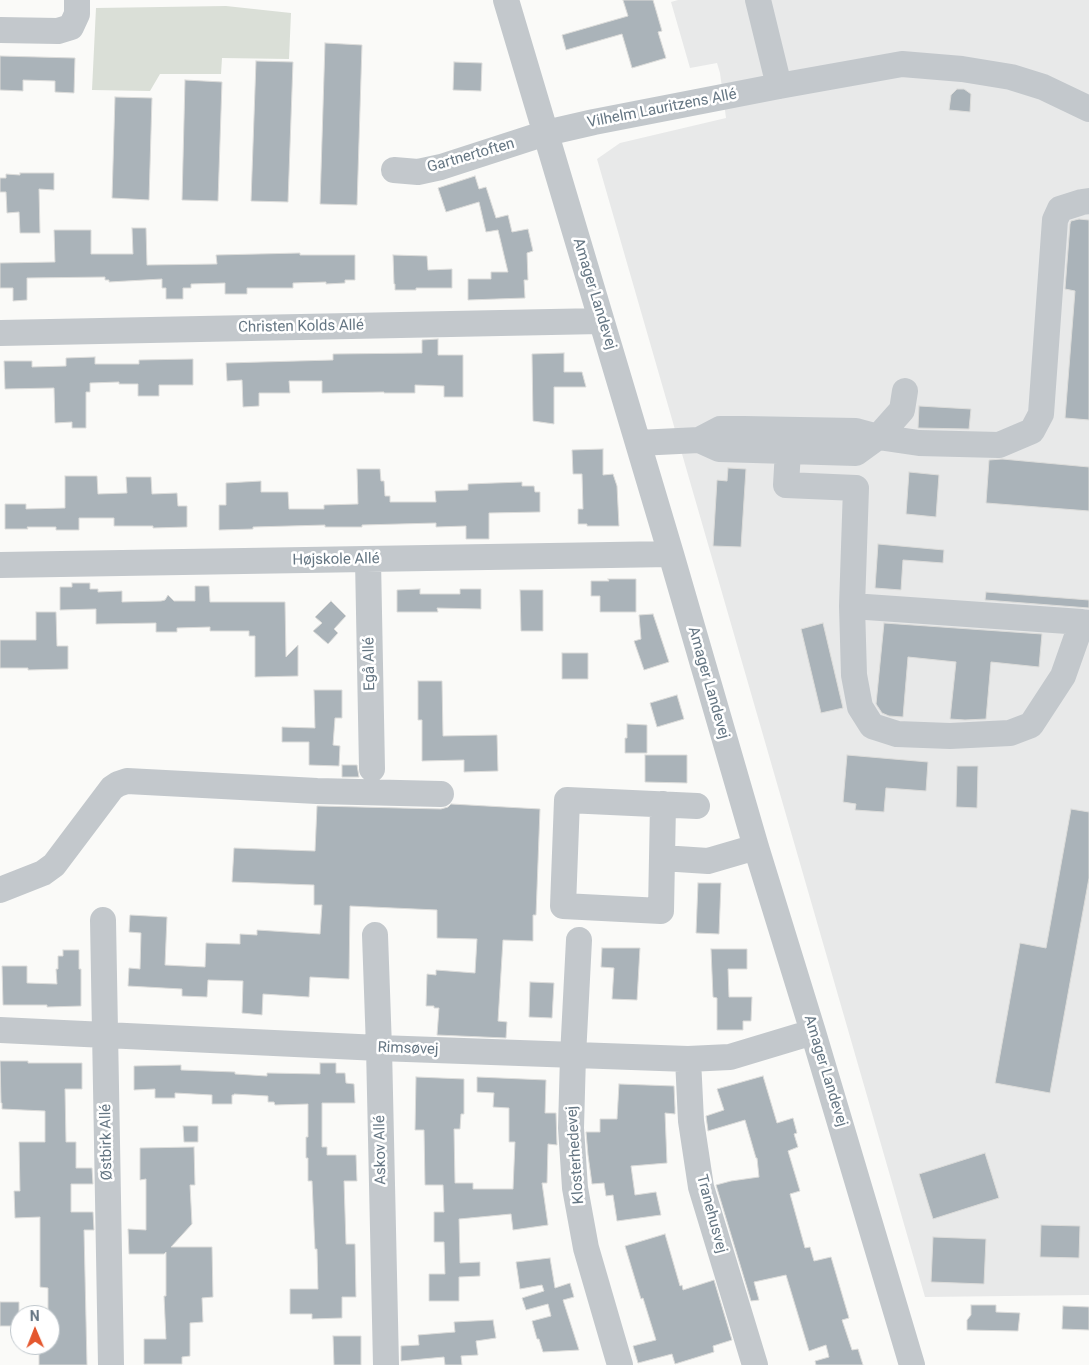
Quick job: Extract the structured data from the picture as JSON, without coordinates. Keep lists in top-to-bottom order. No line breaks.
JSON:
{"streets":{"street":["Vilhelm Lauritzens Allé","Gartnertoften","Amager Landevej","Christen Kolds Allé","Højskole Allé","Egå Allé","Rimsøvej","Østbirk Allé","Askov Allé","Klosterhedevej","Tranehusvej"]},"crossings":[["Vilhelm Lauritzens Allé","Gartnertoften"],["Vilhelm Lauritzens Allé","Amager Landevej"],["Gartnertoften","Amager Landevej"],["Amager Landevej","Christen Kolds Allé"],["Amager Landevej","Højskole Allé"],["Amager Landevej","Rimsøvej"],["Højskole Allé","Egå Allé"],["Rimsøvej","Østbirk Allé"],["Rimsøvej","Askov Allé"],["Rimsøvej","Klosterhedevej"],["Rimsøvej","Tranehusvej"]],"north":"top"}
